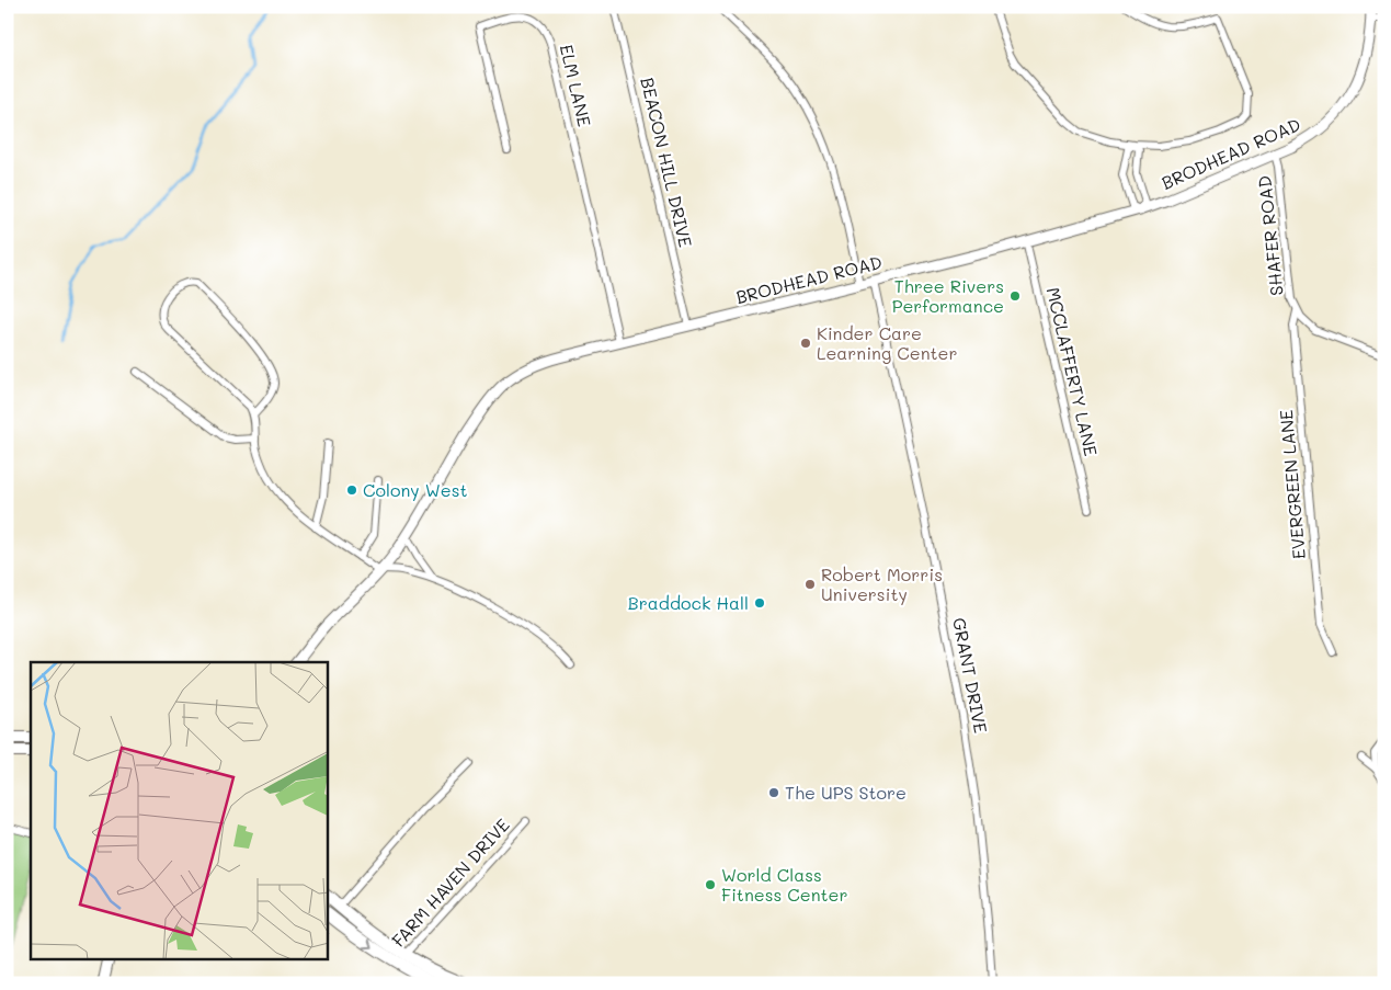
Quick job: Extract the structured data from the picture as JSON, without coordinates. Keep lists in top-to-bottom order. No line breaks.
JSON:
{"streets":{"main road":["BRODHEAD ROAD"],"street":["ELM LANE","BEACON HILL DRIVE","SHAFER ROAD","MCCLAFFERTY LANE","EVERGREEN LANE","GRANT DRIVE","FARM HAVEN DRIVE"]},"crossings":[["ELM LANE","BRODHEAD ROAD"],["BRODHEAD ROAD","BEACON HILL DRIVE"],["BRODHEAD ROAD","SHAFER ROAD"],["BRODHEAD ROAD","MCCLAFFERTY LANE"],["BRODHEAD ROAD","GRANT DRIVE"],["SHAFER ROAD","EVERGREEN LANE"]],"places":["Three Rivers Performance","Kinder Care Learning Center","Colony West","Robert Morris University","Braddock Hall","The UPS Store","World Class Fitness Center"]}
